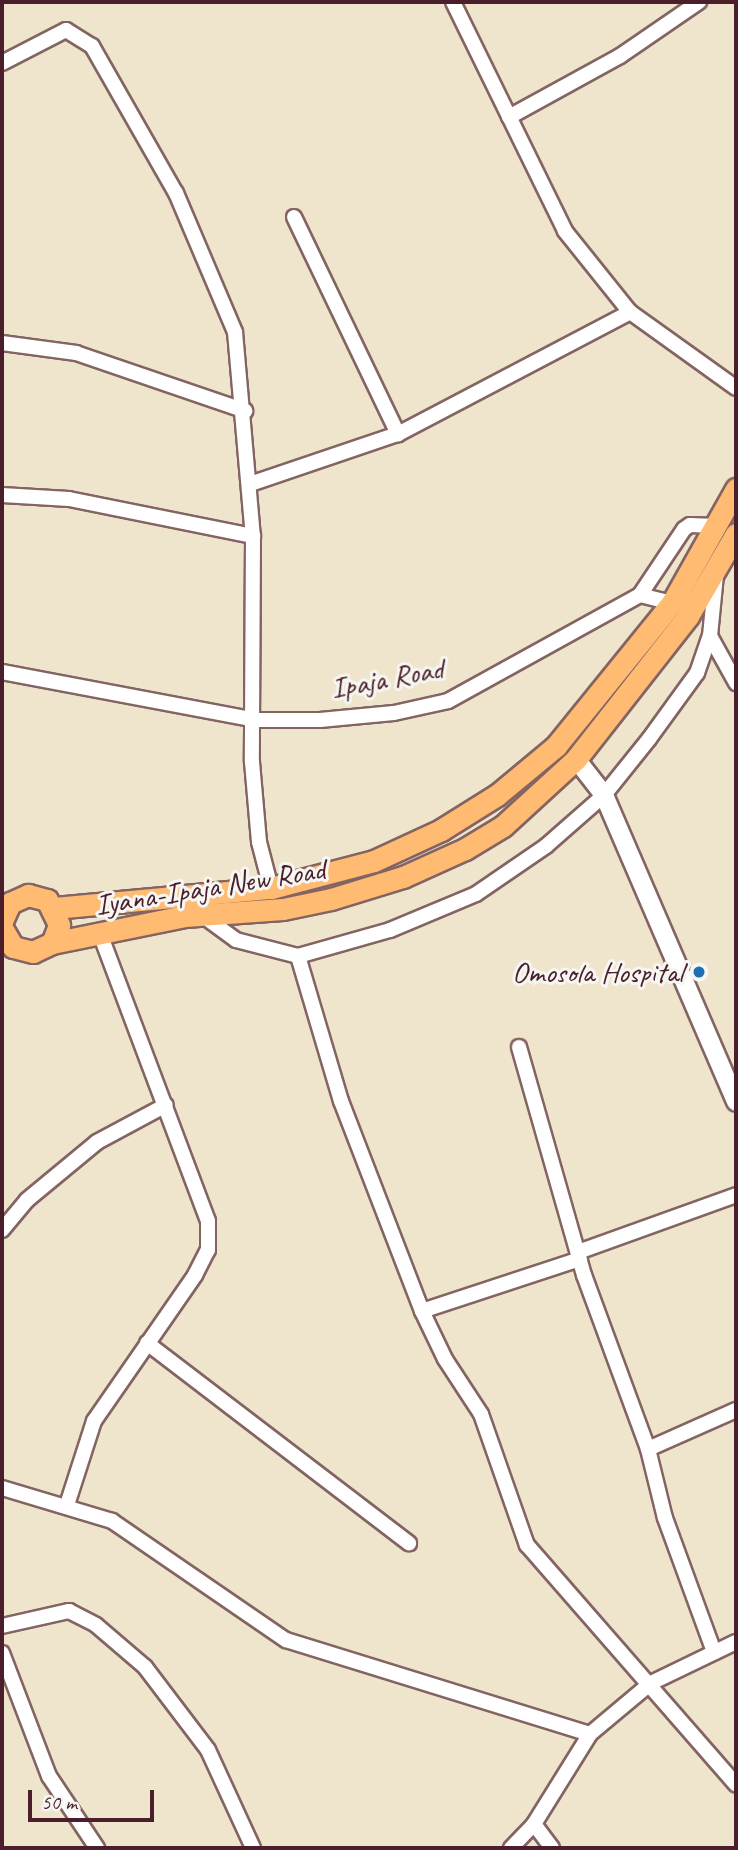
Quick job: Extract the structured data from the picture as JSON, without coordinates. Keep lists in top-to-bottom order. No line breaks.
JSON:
{"streets":{"main road":["Iyana-Ipaja New Road"],"street":["Ipaja Road"]},"places":["Omosola Hospital"],"scale_bar":"50 m"}
